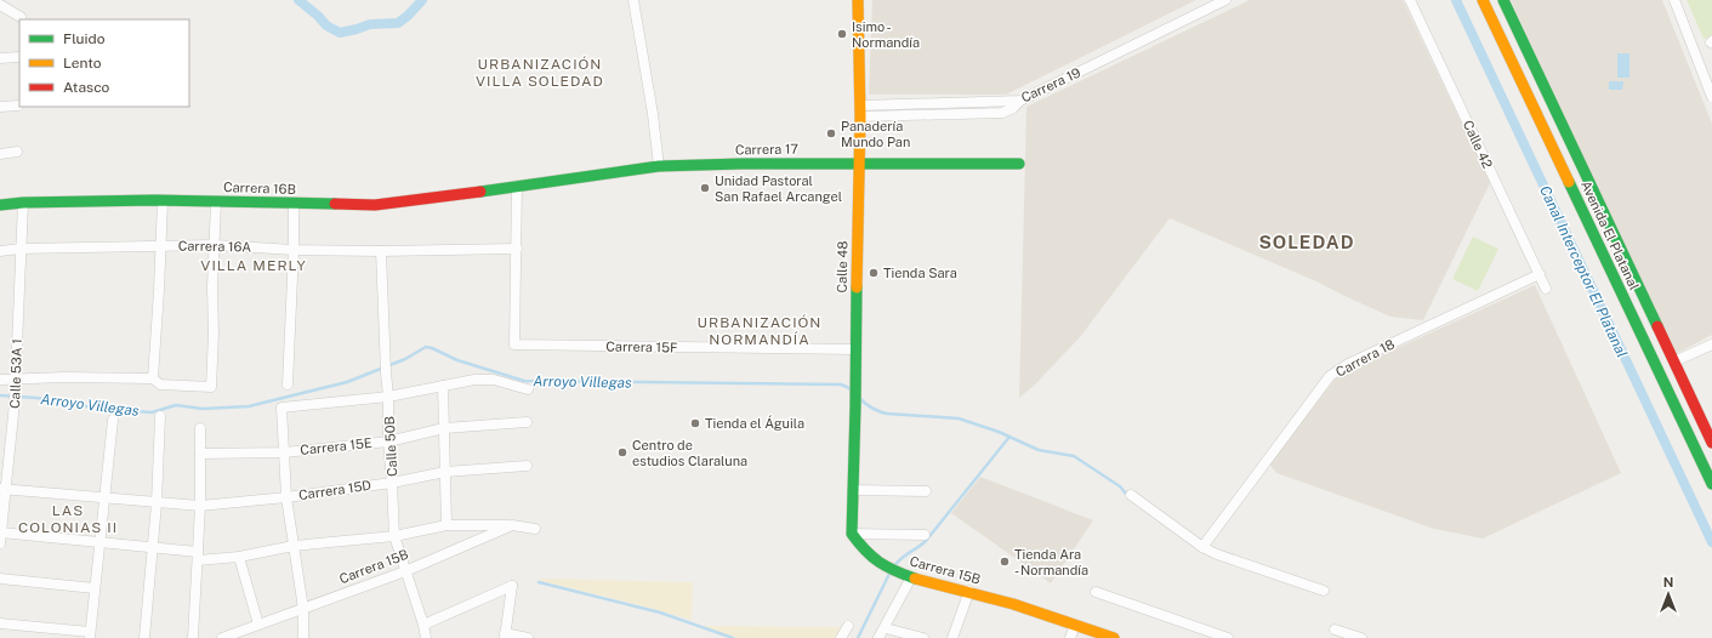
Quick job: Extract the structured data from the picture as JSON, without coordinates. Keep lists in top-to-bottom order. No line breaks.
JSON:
{"streets":{"street":["Carrera 19","Calle 42","Carrera 17","Carrera 16B","Avenida El Platanal","Carrera 16A","Calle 48","Carrera 15F","Carrera 18","Calle 53A 1","Carrera 15E","Calle 50B","Carrera 15D","Carrera 15B"]},"crossings":[["Carrera 19","Calle 48"],["Calle 42","Carrera 18"],["Carrera 17","Carrera 16B"],["Carrera 17","Calle 48"],["Carrera 16B","Calle 53A 1"],["Carrera 16A","Carrera 15F"],["Carrera 16A","Calle 53A 1"],["Carrera 16A","Calle 50B"],["Calle 48","Carrera 15F"],["Calle 48","Carrera 15B"],["Carrera 15E","Calle 50B"],["Calle 50B","Carrera 15D"],["Calle 50B","Carrera 15B"]],"districts":["URBANIZACIÓN VILLA SOLEDAD","SOLEDAD","VILLA MERLY","URBANIZACIÓN NORMANDÍA","LAS COLONIAS II"],"water":["Canal Interceptor El Platanal","Arroyo Villegas"],"places":["Isimo - Normandía","Panadería Mundo Pan","Unidad Pastoral San Rafael Arcangel","Tienda Sara","Tienda el Águila","Centro de estudios Claraluna","Tienda Ara - Normandía"],"legend":["Fluido","Lento","Atasco"],"north":"top"}
